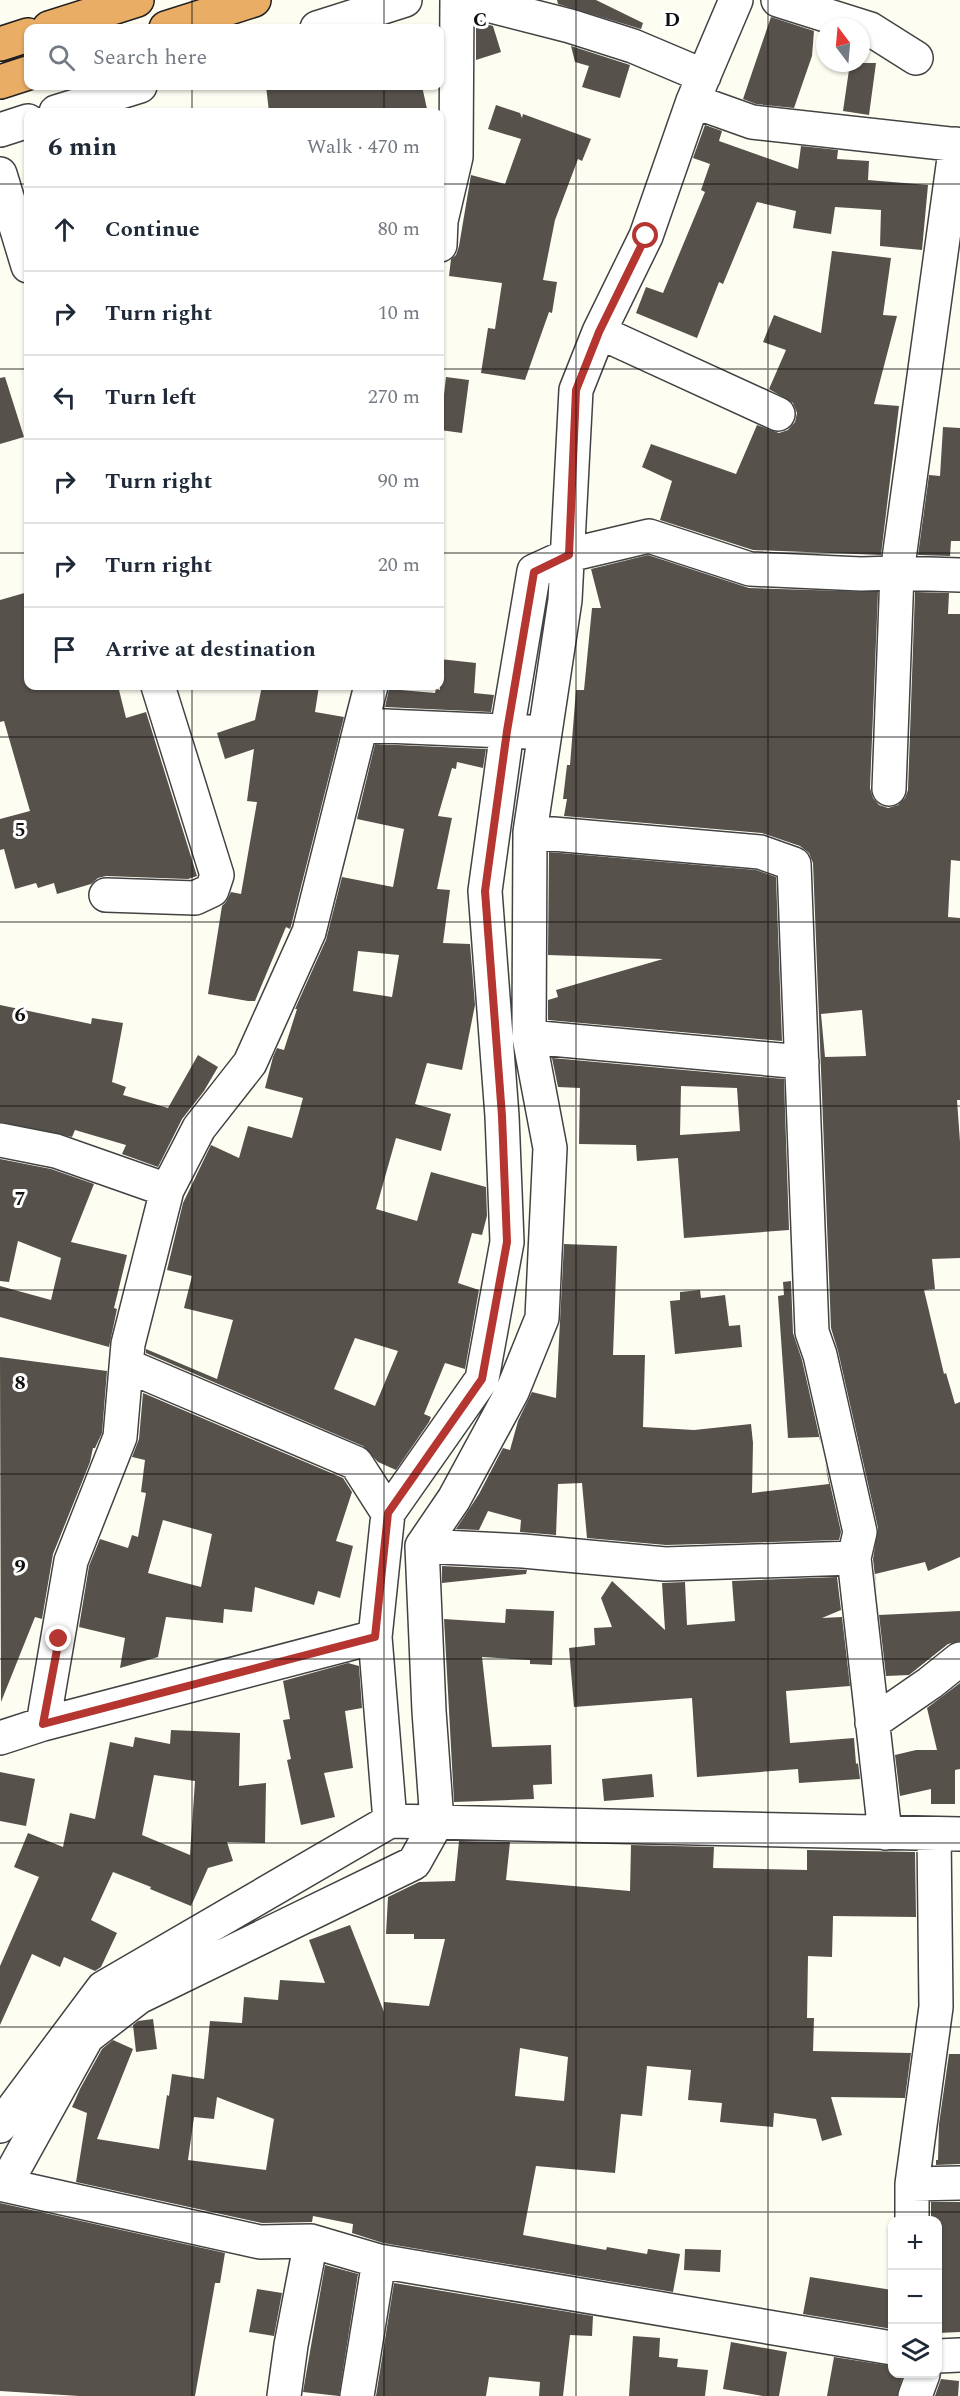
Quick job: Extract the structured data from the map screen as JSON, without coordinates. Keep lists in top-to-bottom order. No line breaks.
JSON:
{"north":"top","page":{"search":"Search here","heading":["6 min","Walk · 470 m"],"list":[["Continue","80 m"],["Turn right","10 m"],["Turn left","270 m"],["Turn right","90 m"],["Turn right","20 m"],"Arrive at destination"],"map_buttons":["+","−"]},"grid":{"columns":["C","D"],"rows":["5","6","7","8","9"]}}
